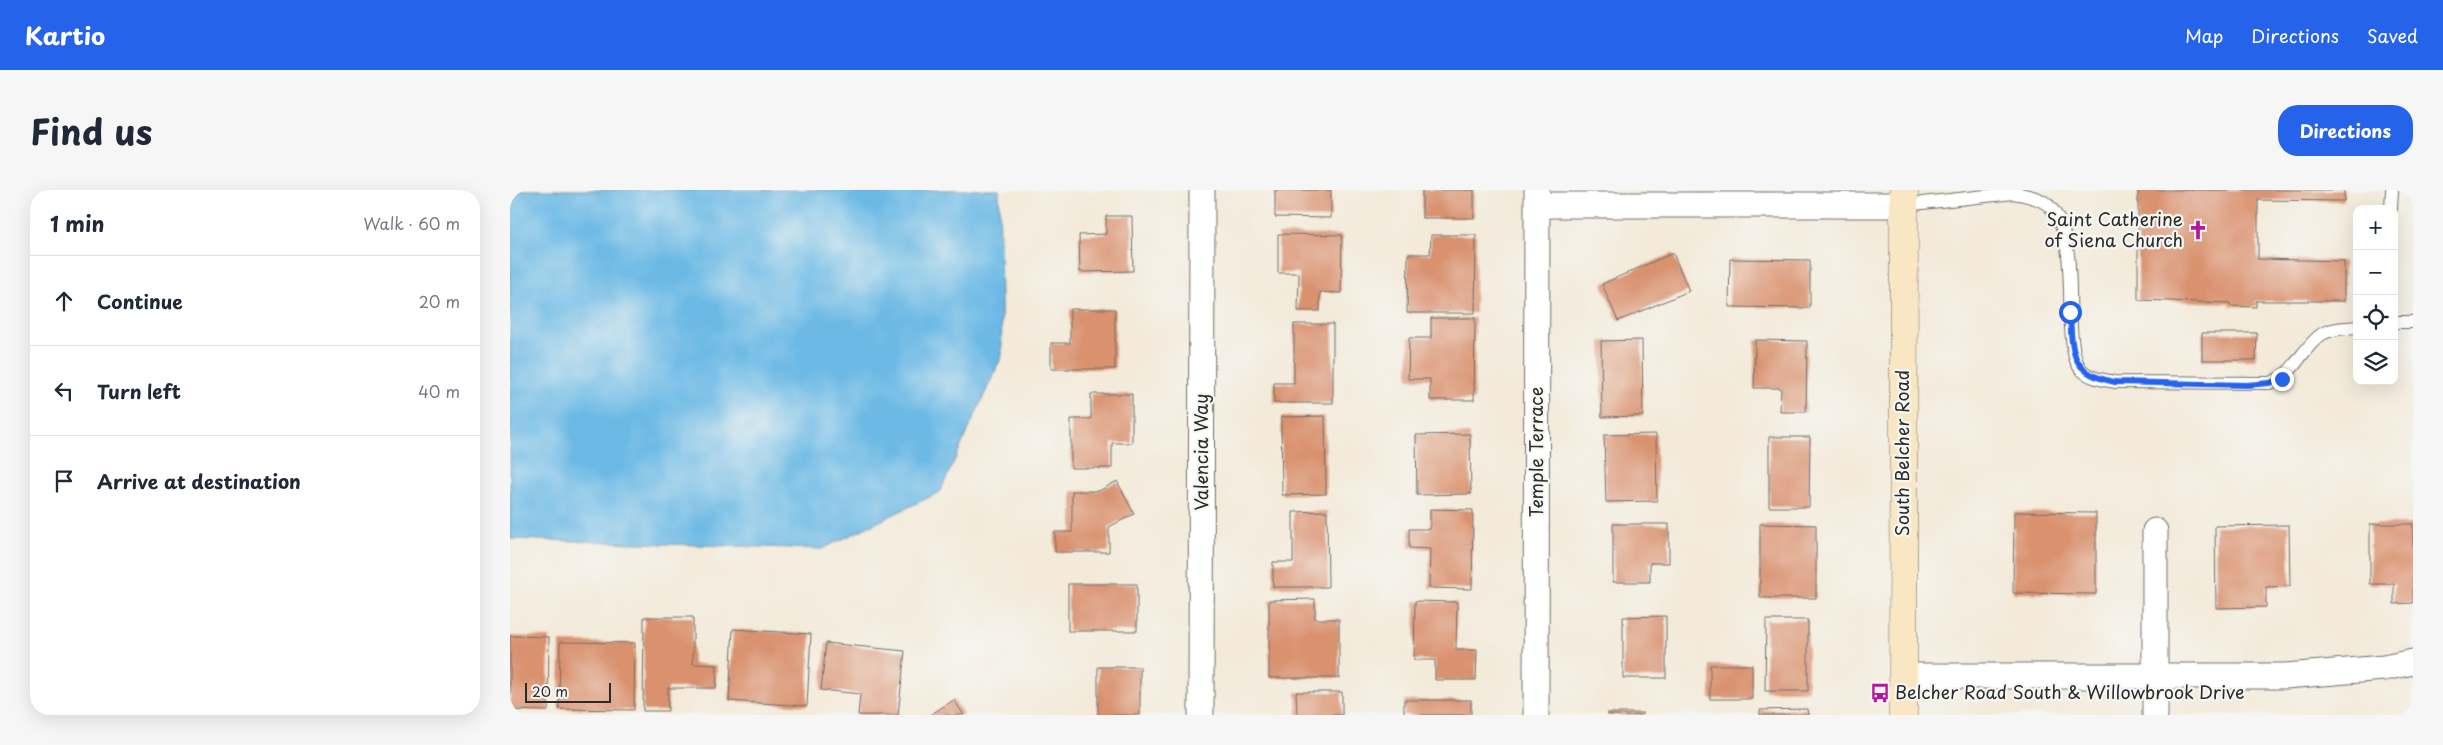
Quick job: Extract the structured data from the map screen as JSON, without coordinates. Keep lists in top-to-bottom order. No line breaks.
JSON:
{"streets":{"main road":["South Belcher Road"],"street":["Valencia Way","Temple Terrace"]},"places":{"church":["Saint Catherine of Siena Church"],"bus stop":["Belcher Road South & Willowbrook Drive"]},"scale_bar":"20 m","page":{"header":"Kartio","nav":["Map","Directions","Saved"],"title":"Find us","buttons":"Directions","heading":["1 min","Walk · 60 m"],"map_buttons":["+","−"],"list":[["Continue","20 m"],["Turn left","40 m"],"Arrive at destination"],"scale":"20 m"}}
